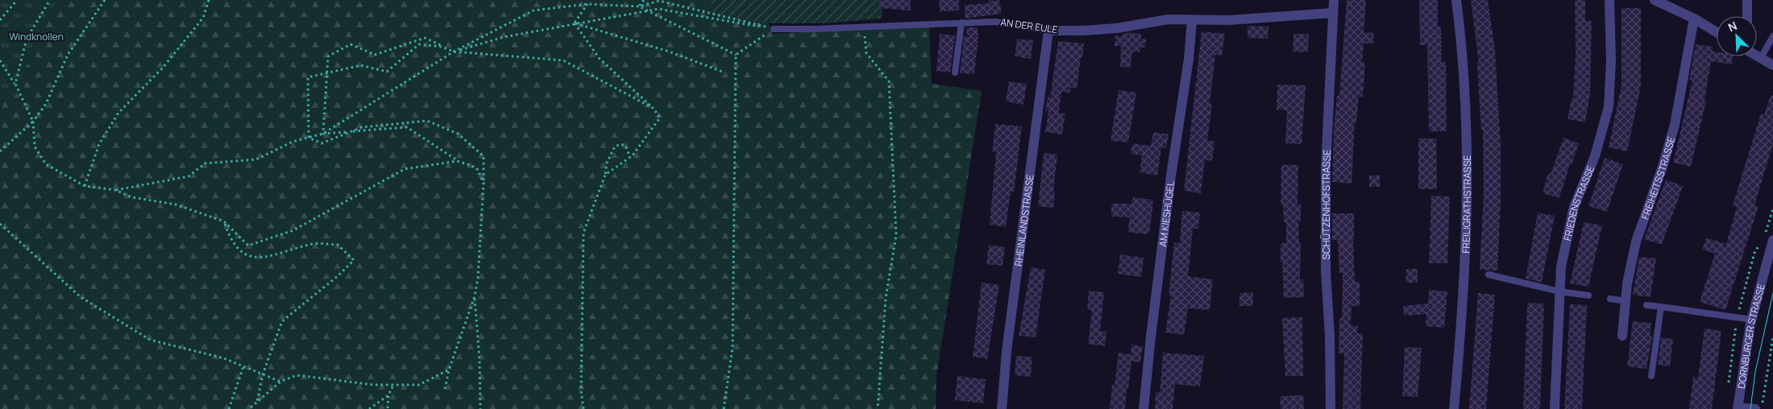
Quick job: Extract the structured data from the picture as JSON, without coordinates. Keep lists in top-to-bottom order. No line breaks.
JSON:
{"streets":{"street":["AN DER EULE","FREIHEITSSTRASSE","FRIEDENSTRASSE","SCHÜTZENHOFSTRASSE","FREILIGRATHSTRASSE","AM KIESHÜGEL","RHEINLANDSTRASSE","DORNBURGER STRASSE"]},"crossings":[["AN DER EULE","SCHÜTZENHOFSTRASSE"],["AN DER EULE","AM KIESHÜGEL"],["AN DER EULE","RHEINLANDSTRASSE"]],"parks":["Windknollen"],"north":"top left"}
